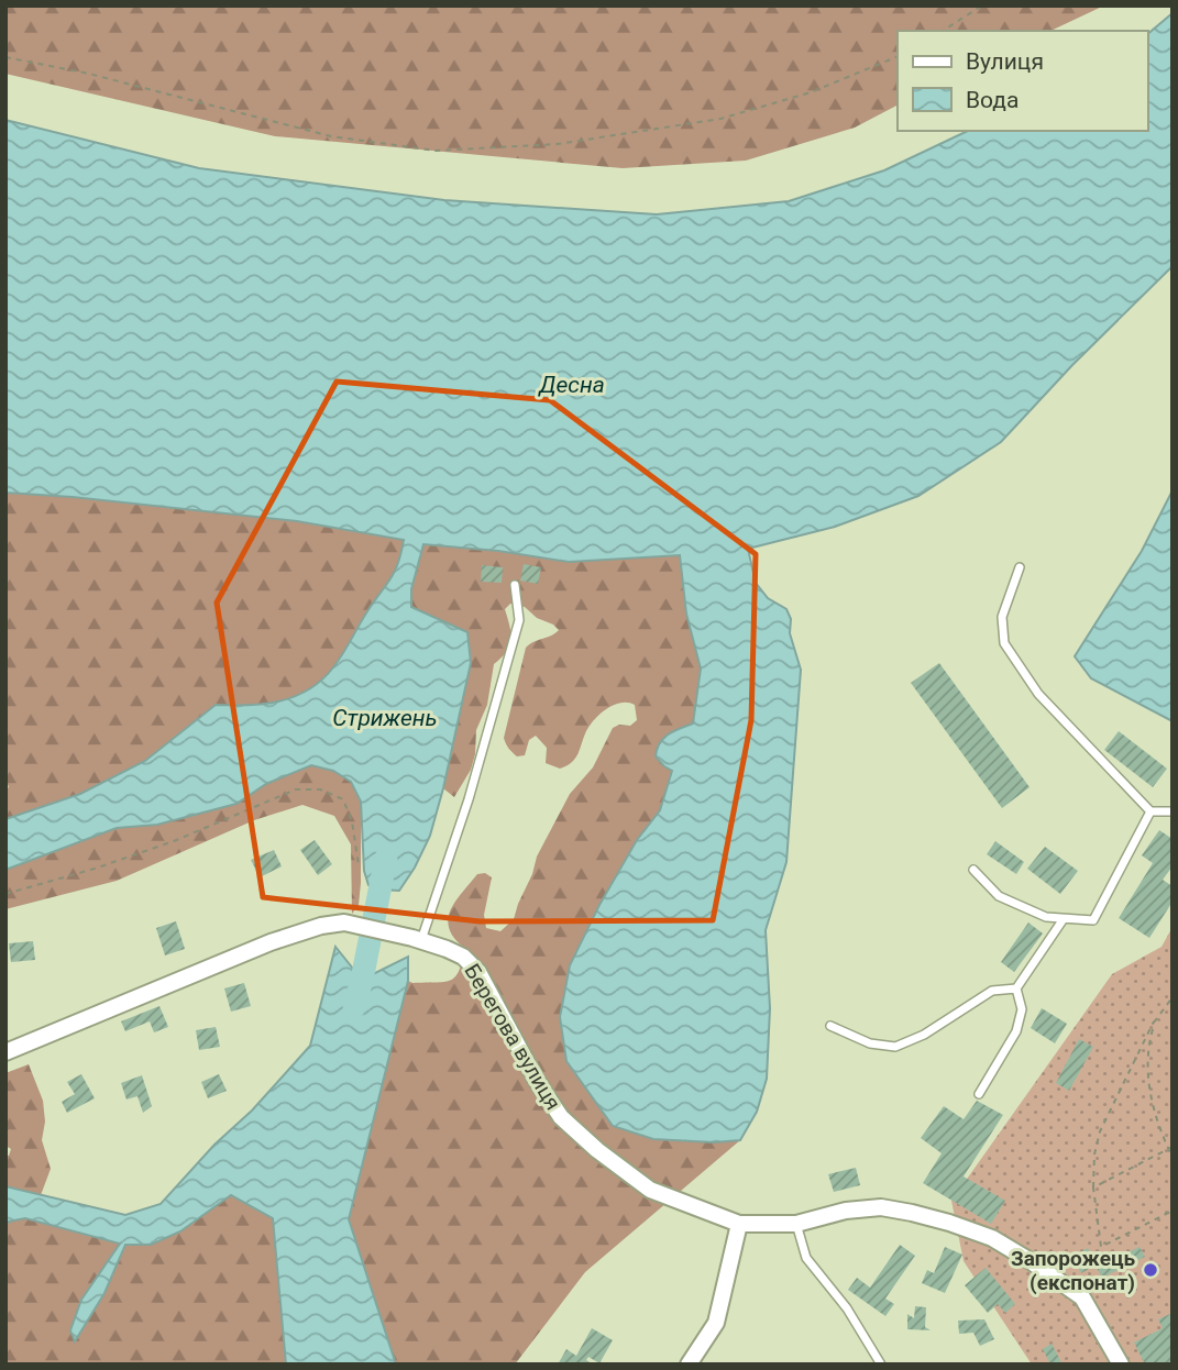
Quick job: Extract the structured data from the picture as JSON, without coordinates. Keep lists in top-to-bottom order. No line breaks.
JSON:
{"streets":{"street":["Берегова вулиця"]},"water":["Десна","Стрижень"],"places":["Запорожець (експонат)"],"legend":["Вулиця","Вода"]}
